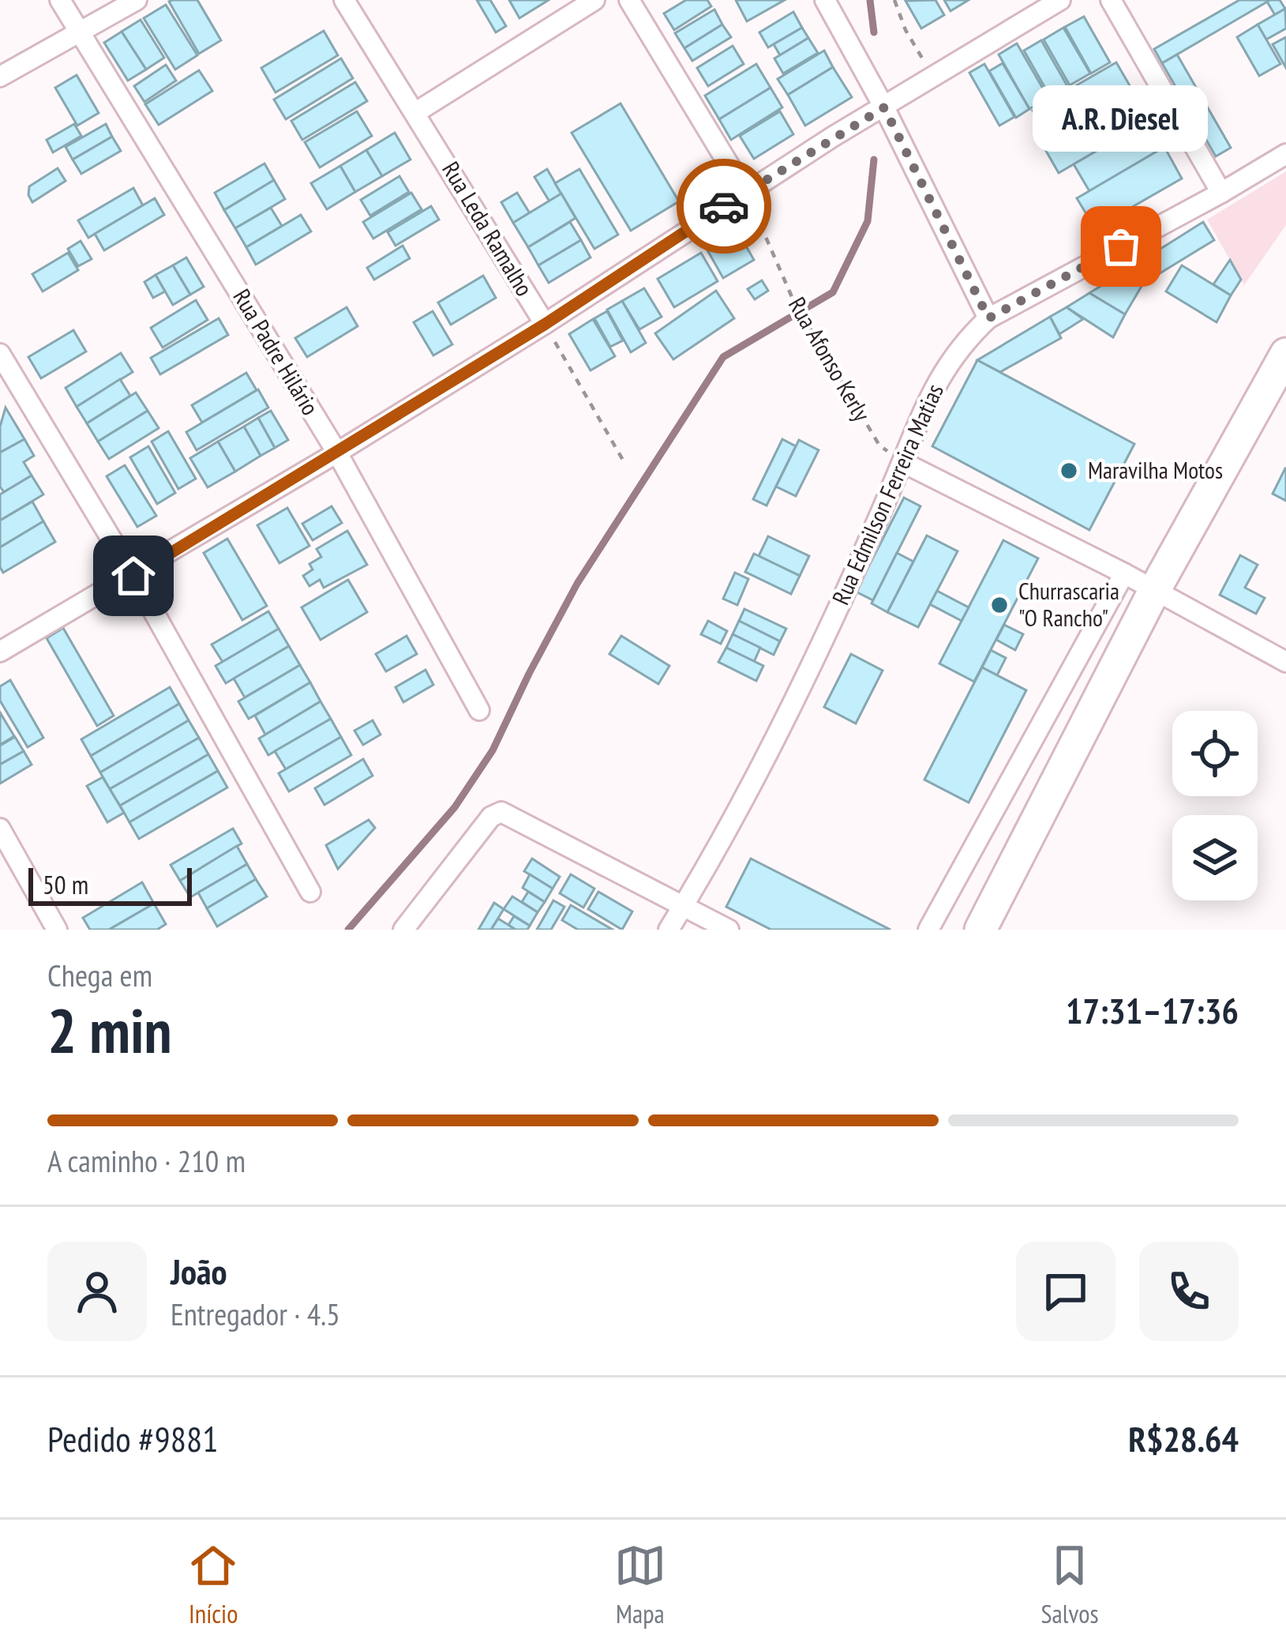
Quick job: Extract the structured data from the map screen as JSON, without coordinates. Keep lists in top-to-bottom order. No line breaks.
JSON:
{"streets":{"street":["Rua Leda Ramalho","Rua Padre Hilário","Rua Edmilson Ferreira Matias"],"path":["Rua Afonso Kerly"]},"crossings":[["Rua Afonso Kerly","Rua Edmilson Ferreira Matias"]],"places":["A.R. Diesel","Maravilha Motos","Churrascaria \"O Rancho\""],"scale_bar":"50 m","page":{"bubble":"A.R. Diesel","scale":"50 m","heading":["2 min","Chega em","17:31–17:36"],"panel":["João","Entregador · 4.5","Pedido #9881","R$28.64"],"bar":"A caminho · 210 m","tabs":["Início","Mapa","Salvos"]}}
